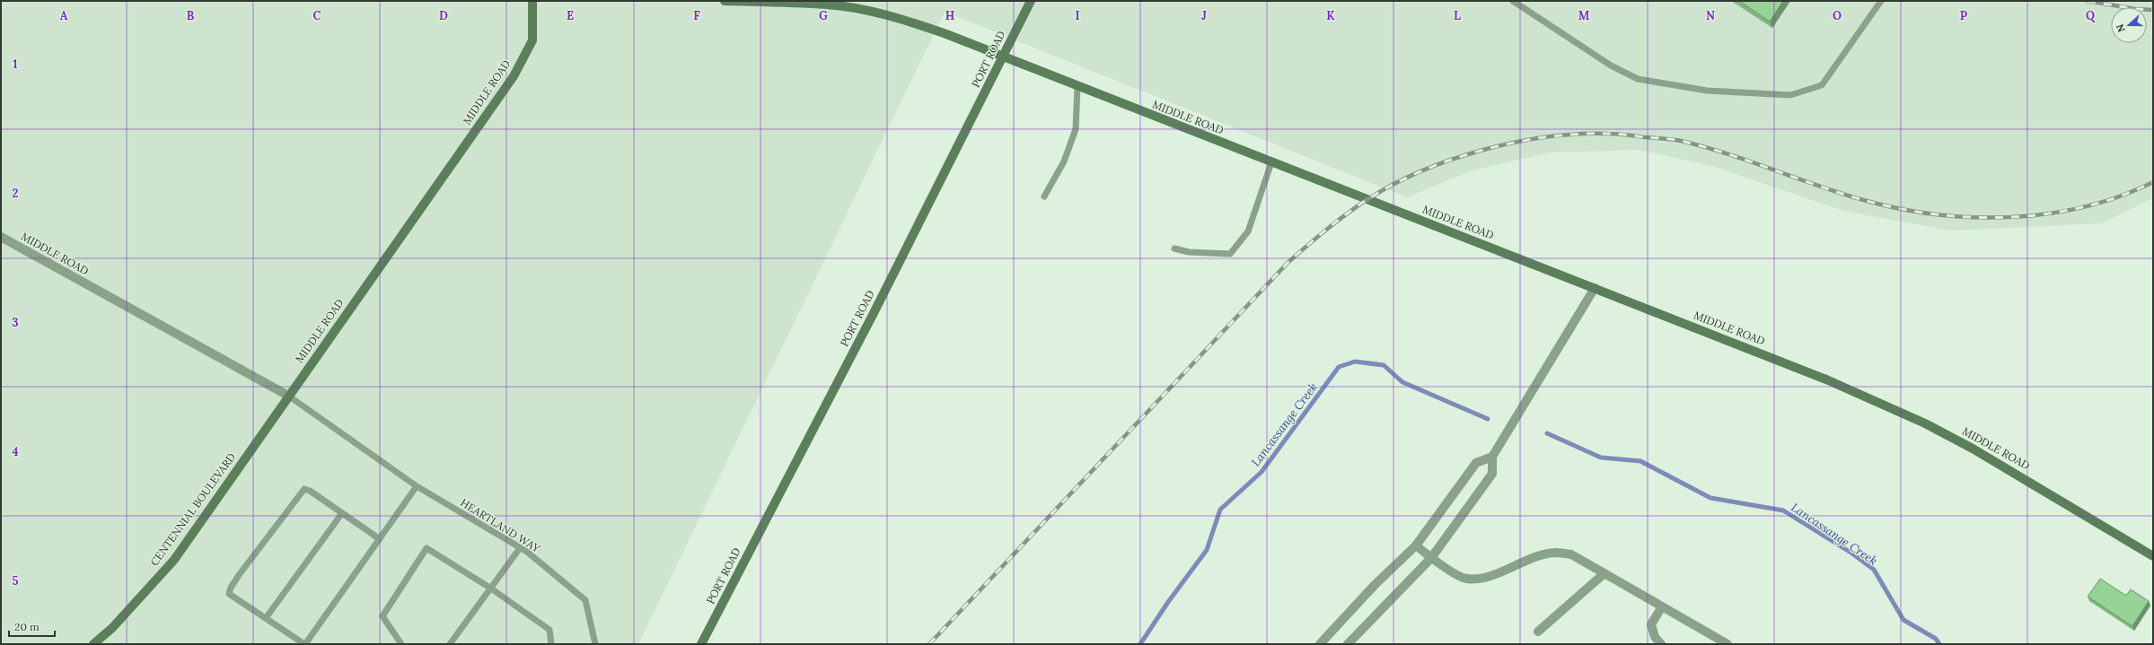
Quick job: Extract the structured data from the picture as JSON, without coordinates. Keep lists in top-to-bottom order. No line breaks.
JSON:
{"streets":{"main road":["PORT ROAD","MIDDLE ROAD","CENTENNIAL BOULEVARD"],"lane":["HEARTLAND WAY"]},"crossings":[["PORT ROAD","MIDDLE ROAD"],["MIDDLE ROAD","CENTENNIAL BOULEVARD"],["MIDDLE ROAD","HEARTLAND WAY"],["CENTENNIAL BOULEVARD","HEARTLAND WAY"]],"water":["Lancassange Creek"],"scale_bar":"20 m","north":"left","grid":{"columns":["A","B","C","D","E","F","G","H","I","J","K","L","M","N","O","P","Q"],"rows":["1","2","3","4","5"]}}
